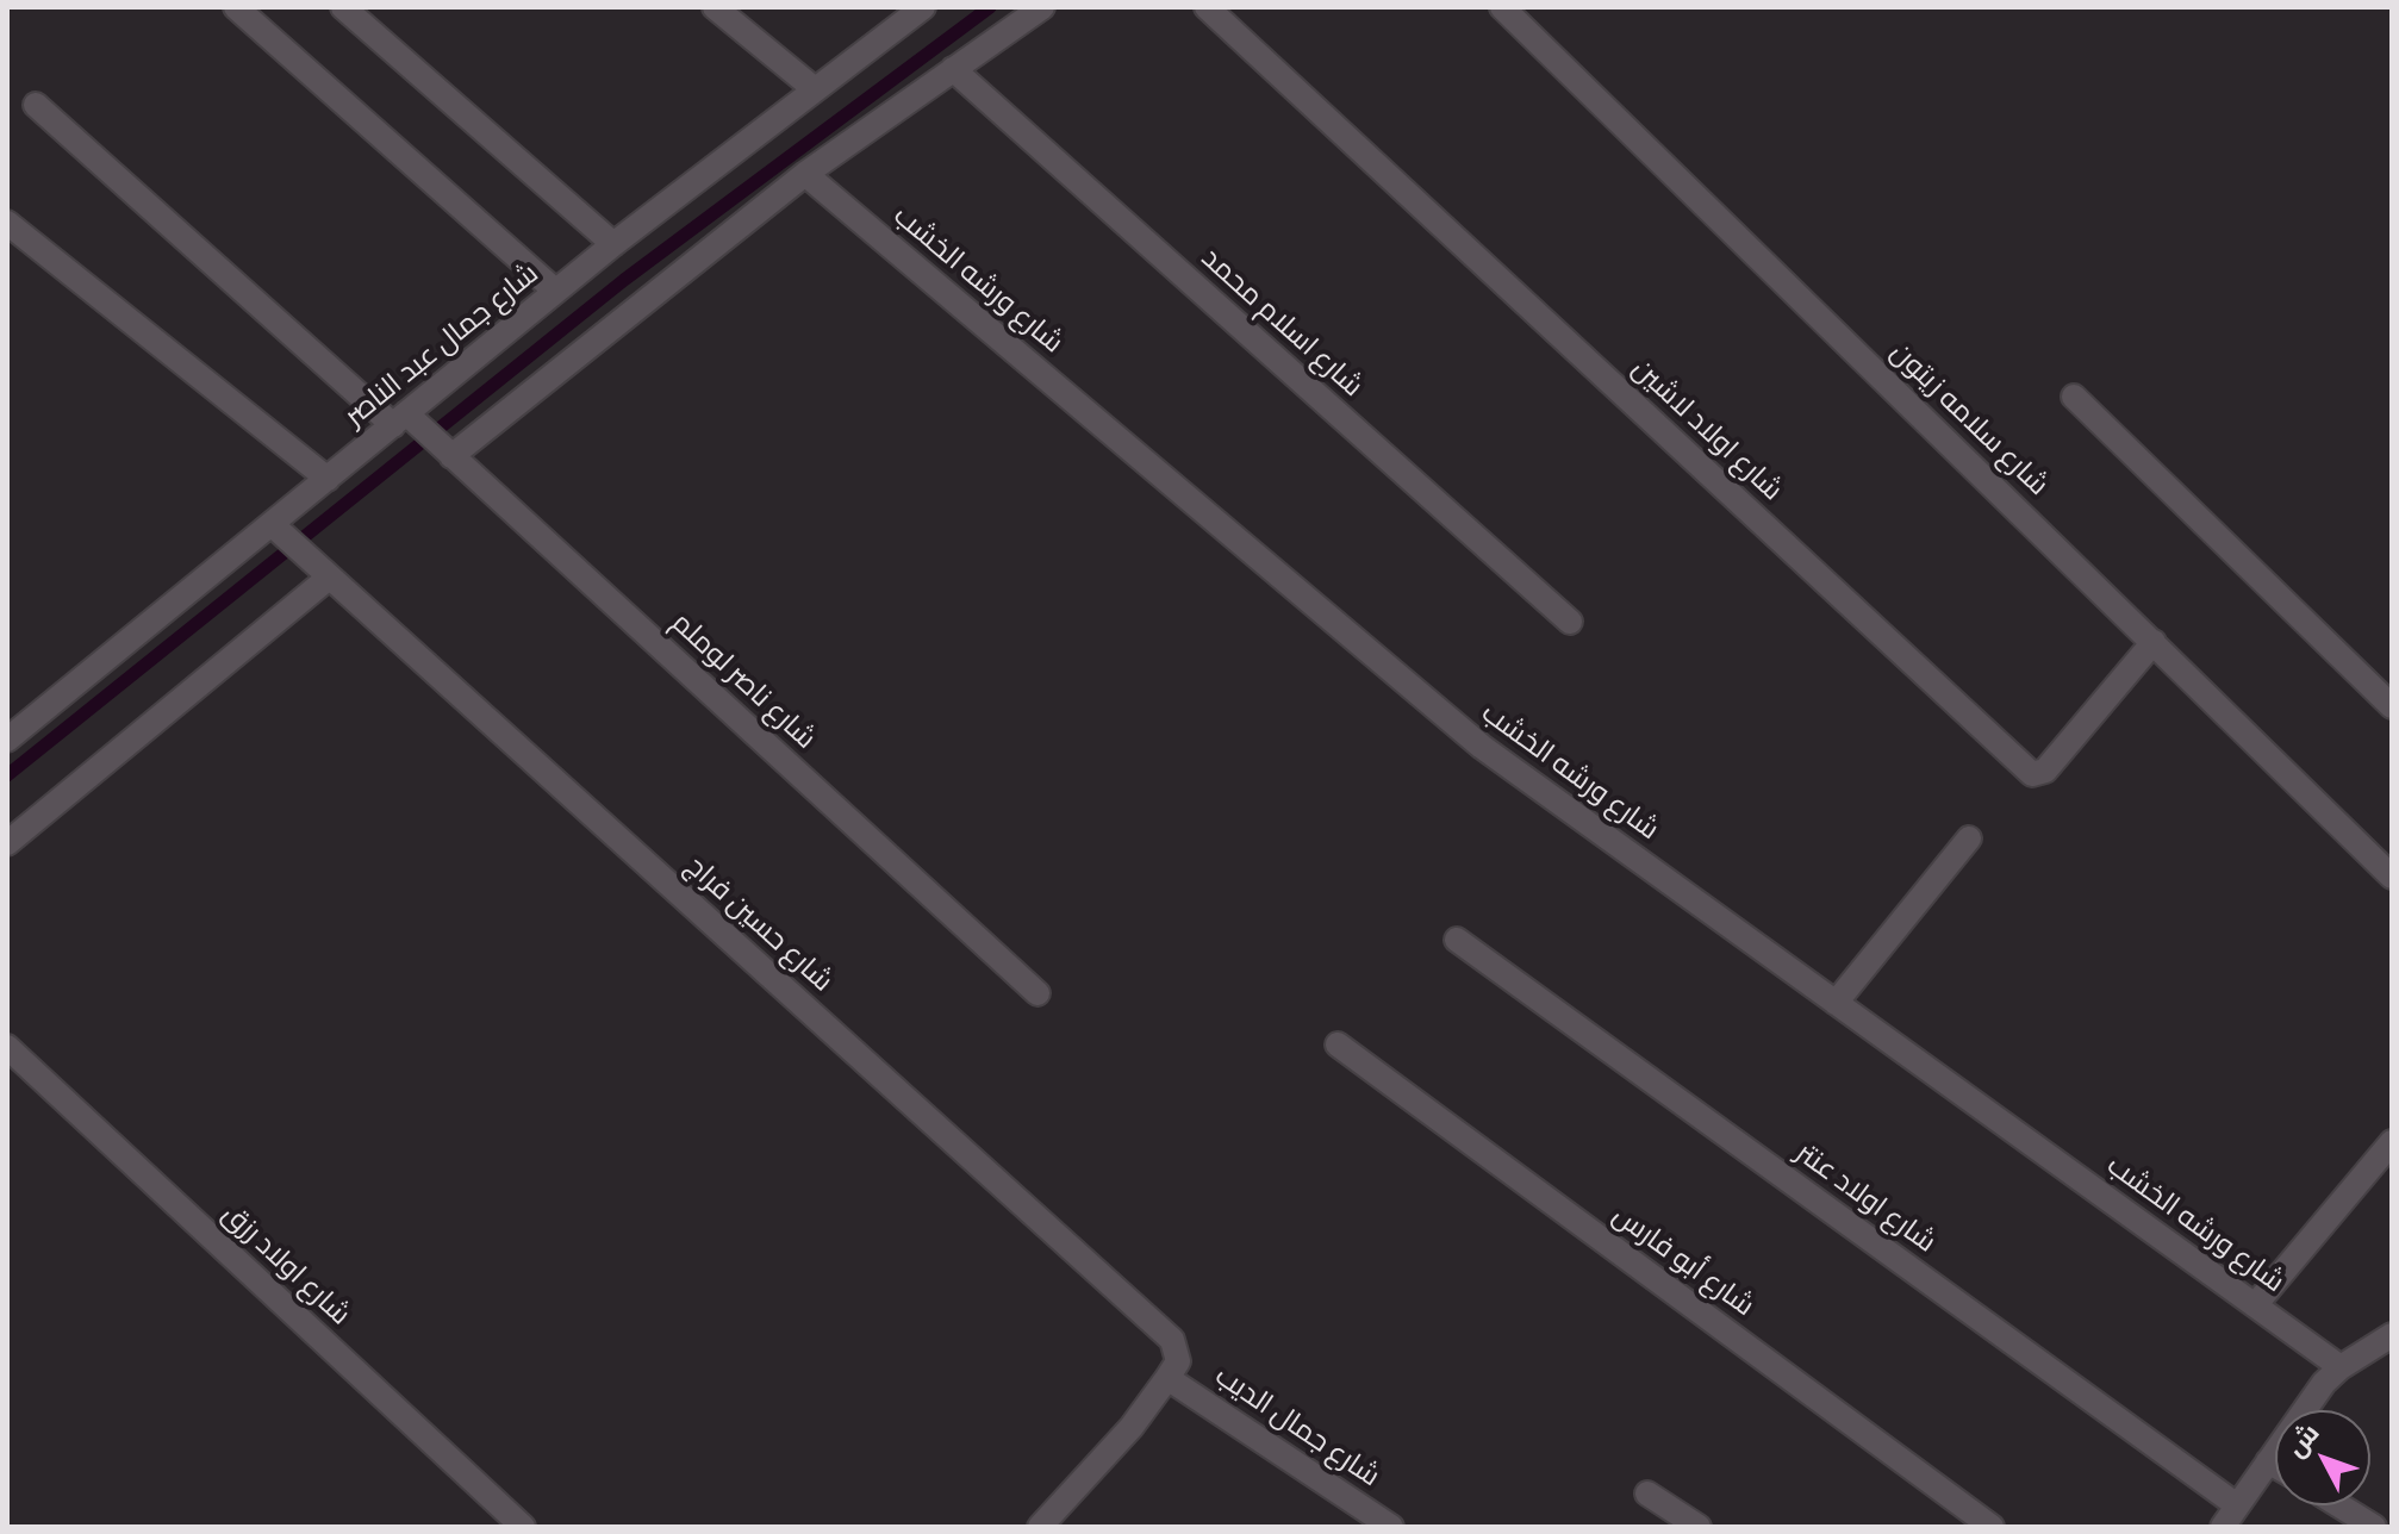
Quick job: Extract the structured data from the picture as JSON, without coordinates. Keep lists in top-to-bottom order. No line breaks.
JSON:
{"streets":{"street":["شارع ورشه الخشب","شارع اسلام محمد","شارع جمال عبد الناصر","شارع سلامه زيتون","شارع اولاد لاشين","شارع ناصر لوملم","شارع حسين فراج","شارع اولاد عنتر","شارع أبو فارس","شارع اولاد رزق","شارع جمال الديب"]},"crossings":[["شارع جمال عبد الناصر","شارع ناصر لوملم"],["شارع جمال عبد الناصر","شارع حسين فراج"],["شارع سلامه زيتون","شارع اولاد لاشين"],["شارع حسين فراج","شارع جمال الديب"]],"north":"top left"}
